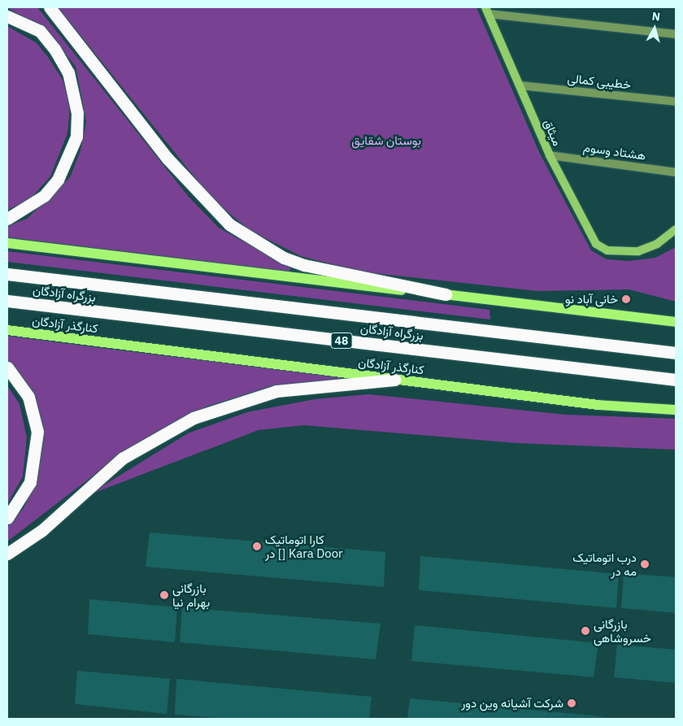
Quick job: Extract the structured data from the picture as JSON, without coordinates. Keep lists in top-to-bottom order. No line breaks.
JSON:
{"streets":{"highway":["بزرگراه آزادگان","48"],"main road":["کنارگذر آزادگان"],"street":["خطیبی کمالی","میثاق","هشتاد وسوم"]},"crossings":[["خطیبی کمالی","میثاق"],["میثاق","هشتاد وسوم"]],"parks":["بوستان شقایق"],"places":["خانی آباد نو","کارا اتوماتیک در [] Kara Door","درب اتوماتیک مه در","بازرگانی بهرام نیا","بازرگانی خسروشاهی","شرکت آشیانه وین دور"],"north":"top"}
